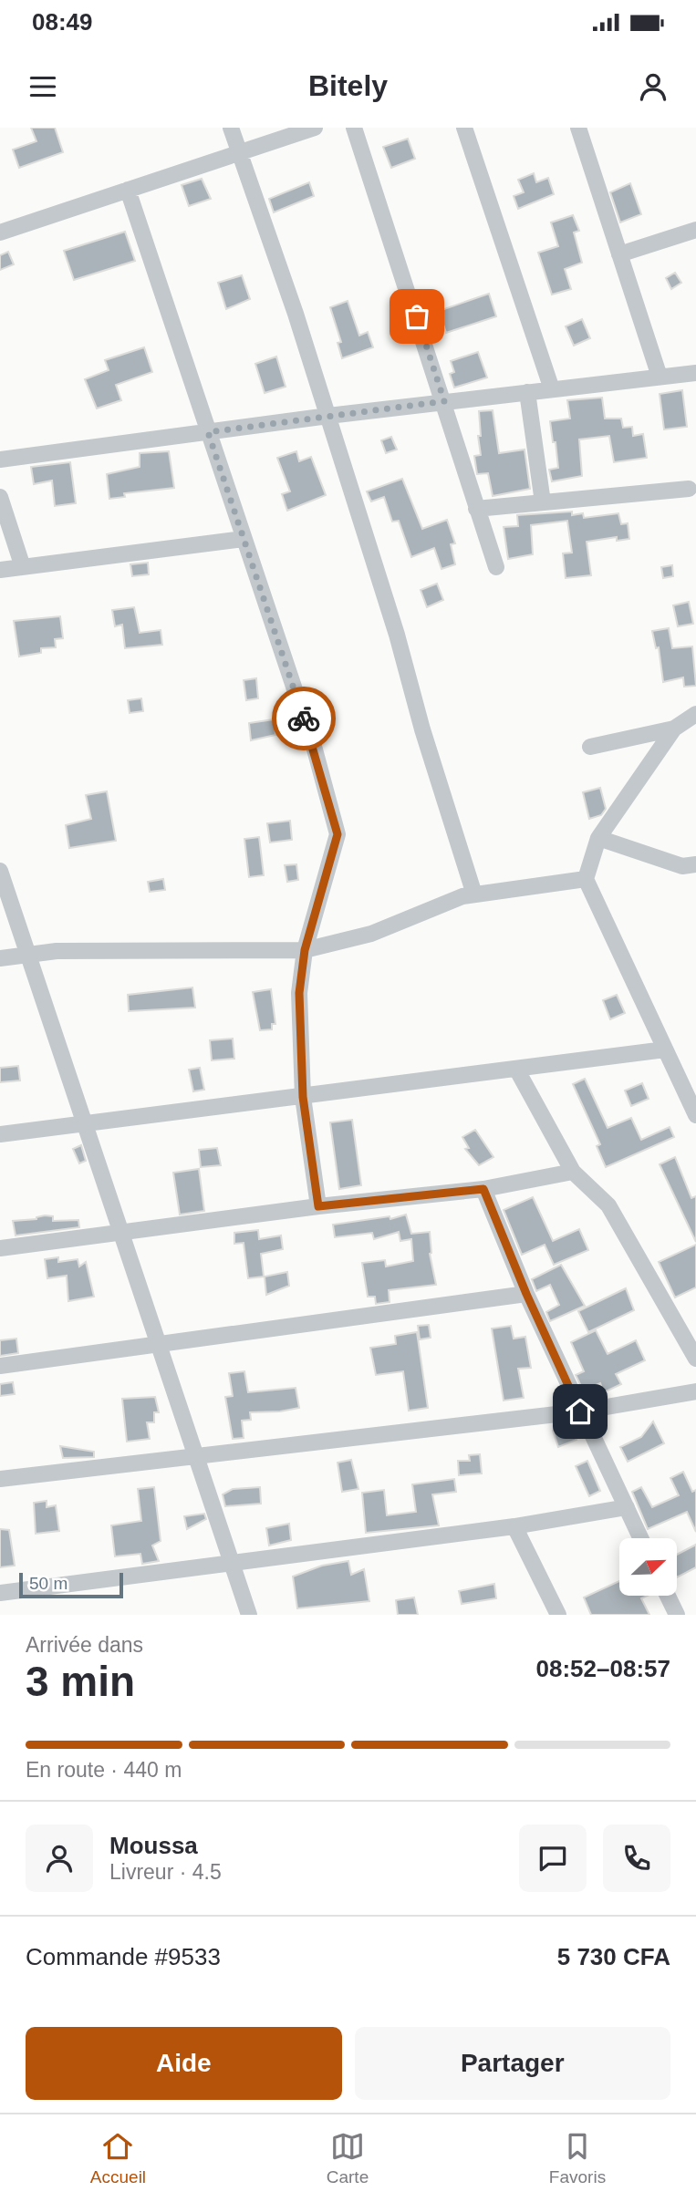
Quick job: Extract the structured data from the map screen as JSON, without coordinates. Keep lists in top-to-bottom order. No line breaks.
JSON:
{"scale_bar":"50 m","north":"top right","page":{"status":"08:49","header":"Bitely","scale":"50 m","heading":["3 min","Arrivée dans","08:52–08:57"],"panel":["Moussa","Livreur · 4.5","Commande #9533","5 730 CFA"],"bar":"En route · 440 m","buttons":["Aide","Partager"],"tabs":["Accueil","Carte","Favoris"]}}
